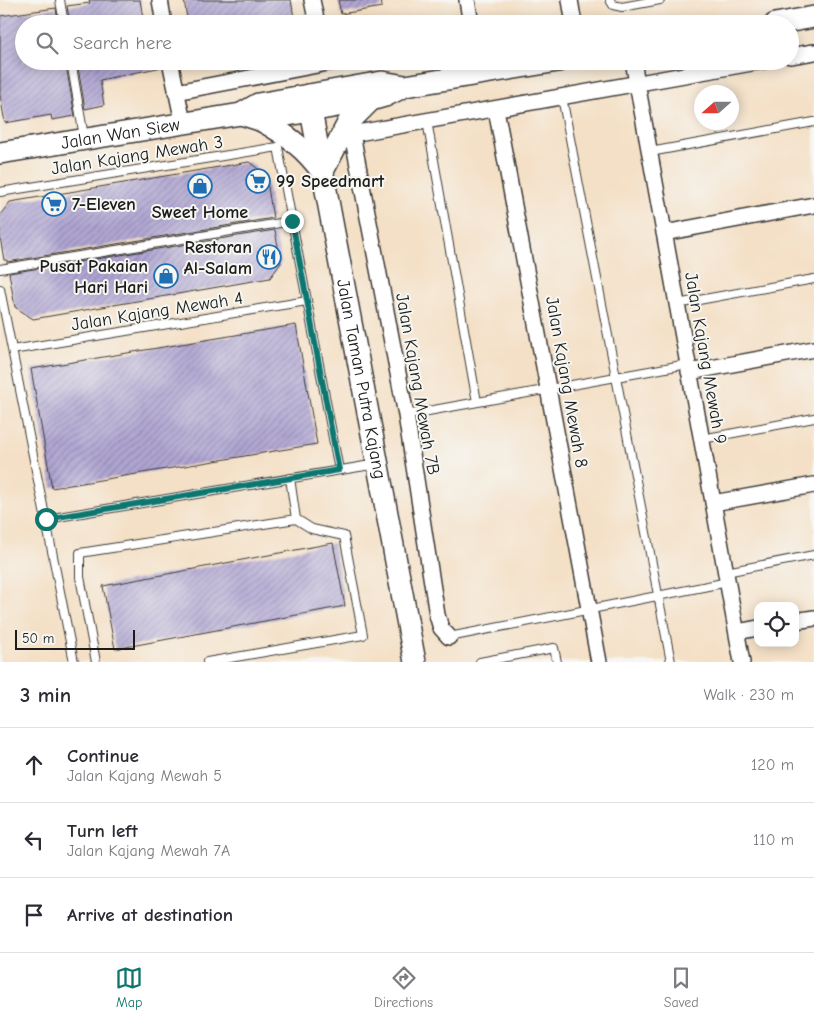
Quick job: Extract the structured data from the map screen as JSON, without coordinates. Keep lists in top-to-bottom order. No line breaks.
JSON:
{"streets":{"street":["Jalan Wan Siew","Jalan Kajang Mewah 9","Jalan Taman Putra Kajang","Jalan Kajang Mewah 8","Jalan Kajang Mewah 7B"],"lane":["Jalan Kajang Mewah 3","Jalan Kajang Mewah 4"]},"crossings":[["Jalan Wan Siew","Jalan Taman Putra Kajang"]],"places":{"supermarket":["99 Speedmart","7-Eleven"],"shop":["Sweet Home","Pusat Pakaian Hari Hari"],"restaurant":["Restoran Al-Salam"]},"scale_bar":"50 m","north":"left","page":{"search":"Search here","scale":"50 m","heading":["3 min","Walk · 230 m"],"list":[["Continue","Jalan Kajang Mewah 5","120 m"],["Turn left","Jalan Kajang Mewah 7A","110 m"],"Arrive at destination"],"nav":["Map","Directions","Saved"]}}
